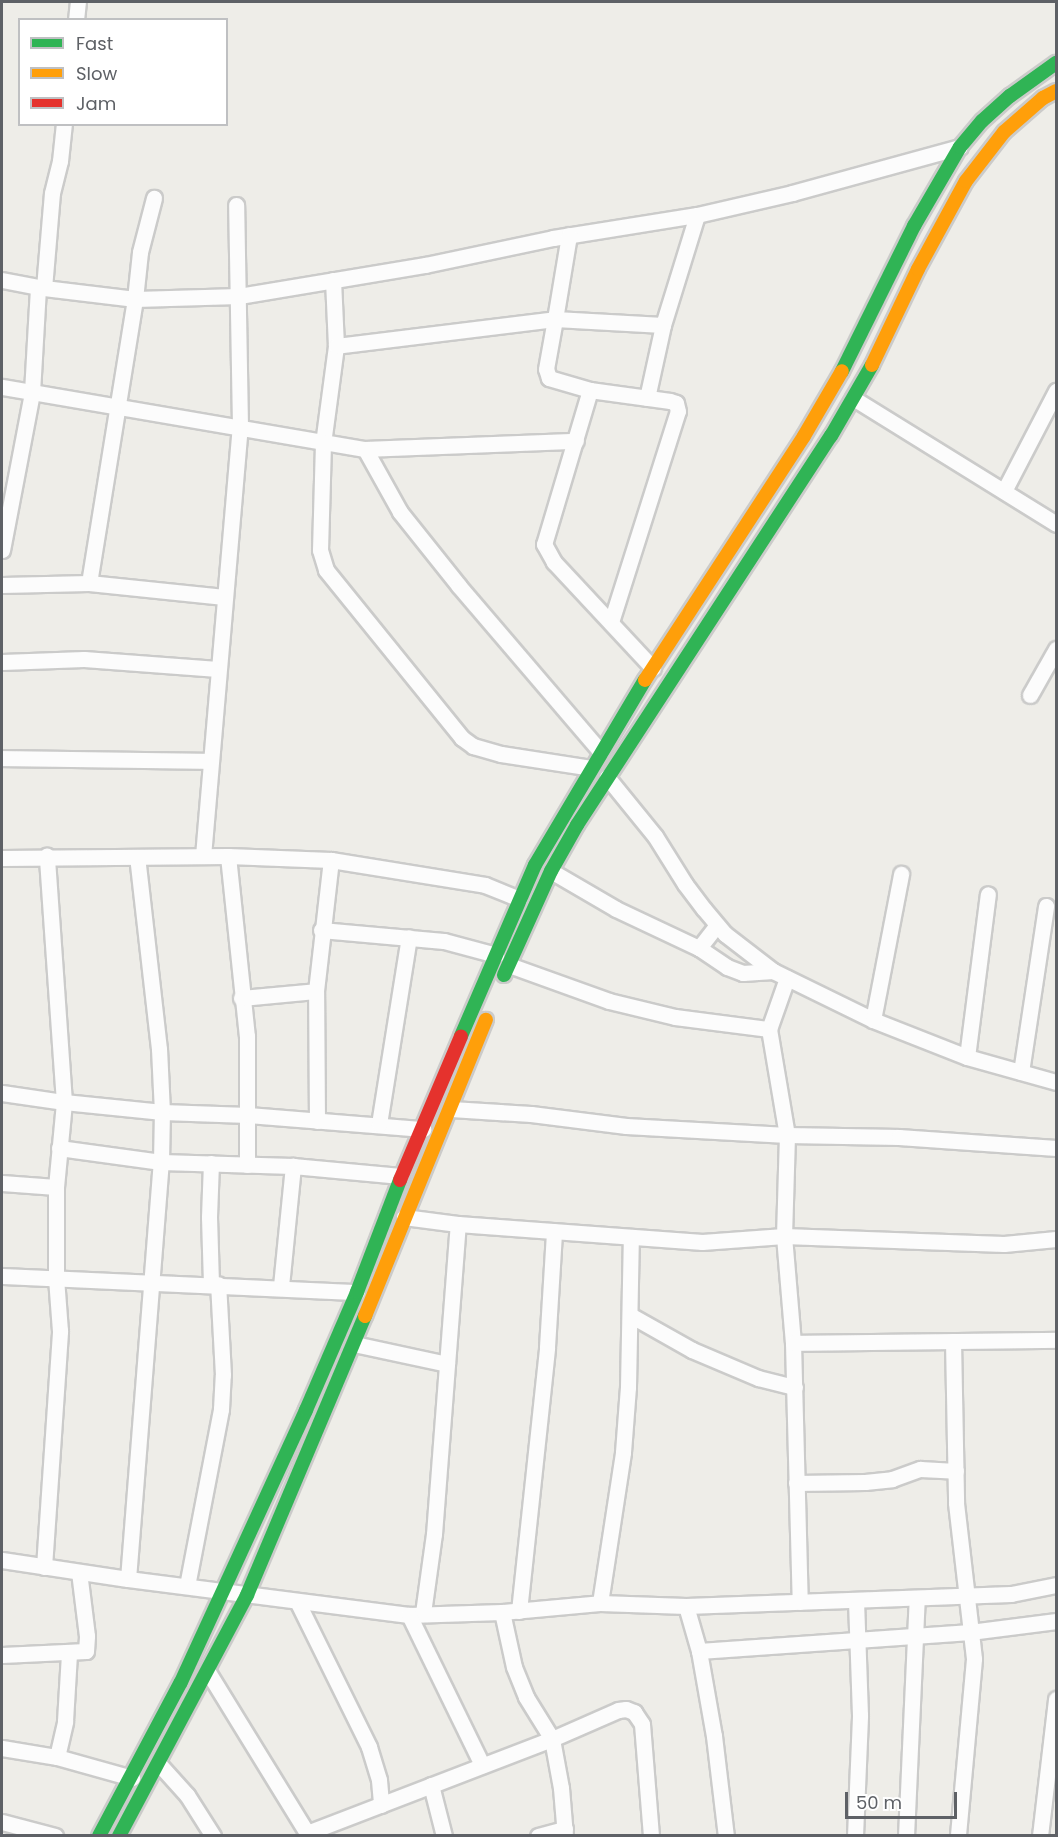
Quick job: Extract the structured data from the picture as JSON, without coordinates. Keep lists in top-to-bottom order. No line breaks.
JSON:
{"legend":["Fast","Slow","Jam"],"scale_bar":"50 m"}
